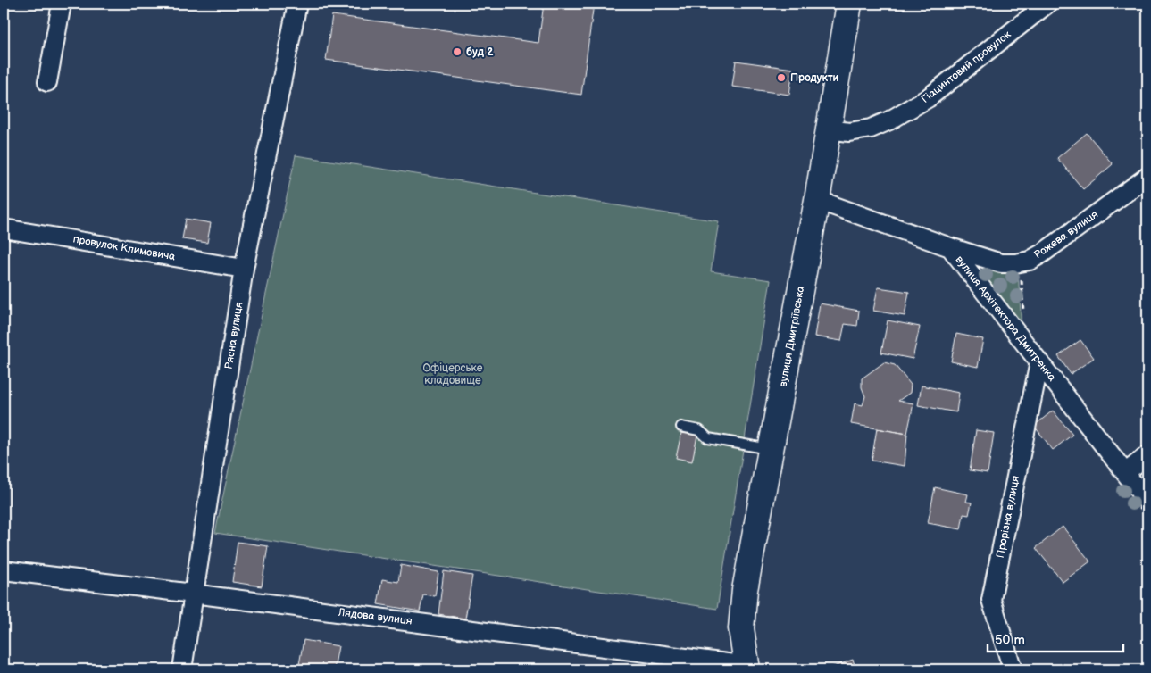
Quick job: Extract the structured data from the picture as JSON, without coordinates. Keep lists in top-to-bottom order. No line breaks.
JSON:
{"streets":{"main road":["вулиця Дмитріївська"],"street":["Гіацинтовий провулок","Рожева вулиця","провулок Климовича","вулиця Архітектора Дмитренка","Рясна вулиця","Прорізна вулиця","Лядова вулиця"]},"crossings":[["Гіацинтовий провулок","вулиця Дмитріївська"],["Рожева вулиця","вулиця Архітектора Дмитренка"],["провулок Климовича","Рясна вулиця"],["вулиця Архітектора Дмитренка","вулиця Дмитріївська"],["вулиця Архітектора Дмитренка","Прорізна вулиця"],["Рясна вулиця","Лядова вулиця"],["вулиця Дмитріївська","Лядова вулиця"]],"parks":["Офіцерське кладовище"],"places":["буд 2","Продукти"],"scale_bar":"50 m"}
